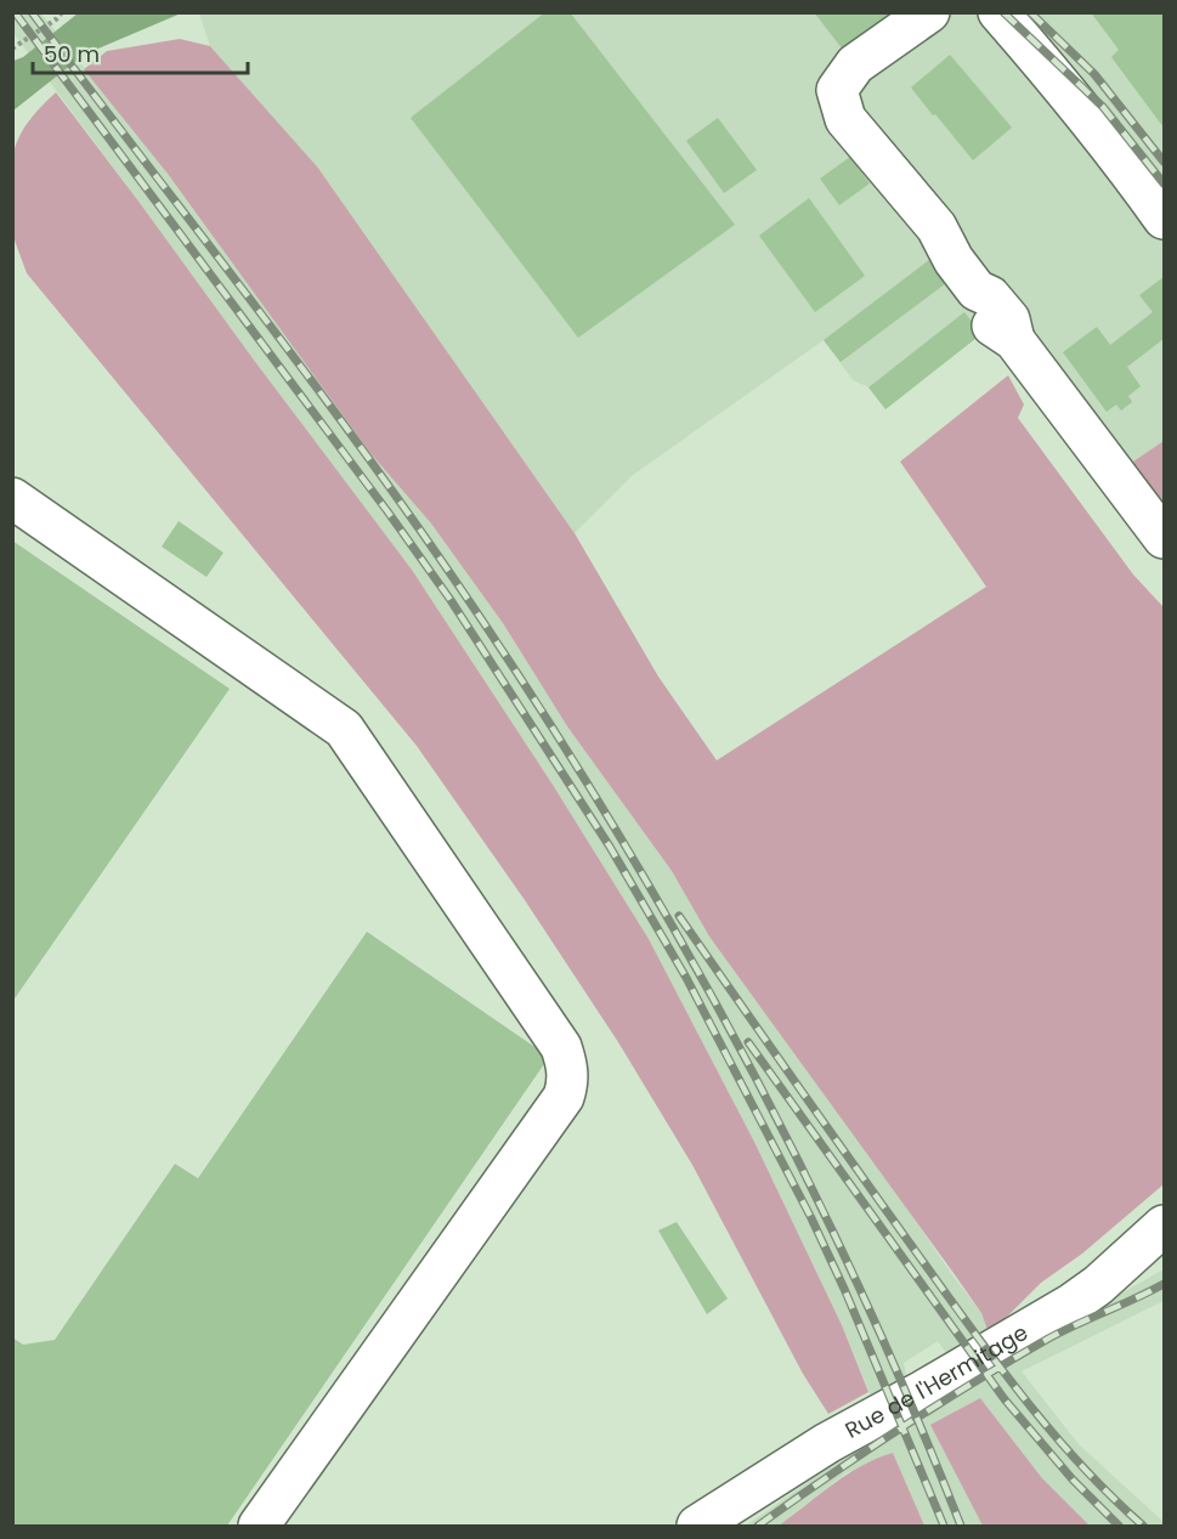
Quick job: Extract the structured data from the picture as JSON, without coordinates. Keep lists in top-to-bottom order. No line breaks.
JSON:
{"streets":{"street":["Rue de l'Hermitage"]},"scale_bar":"50 m"}
